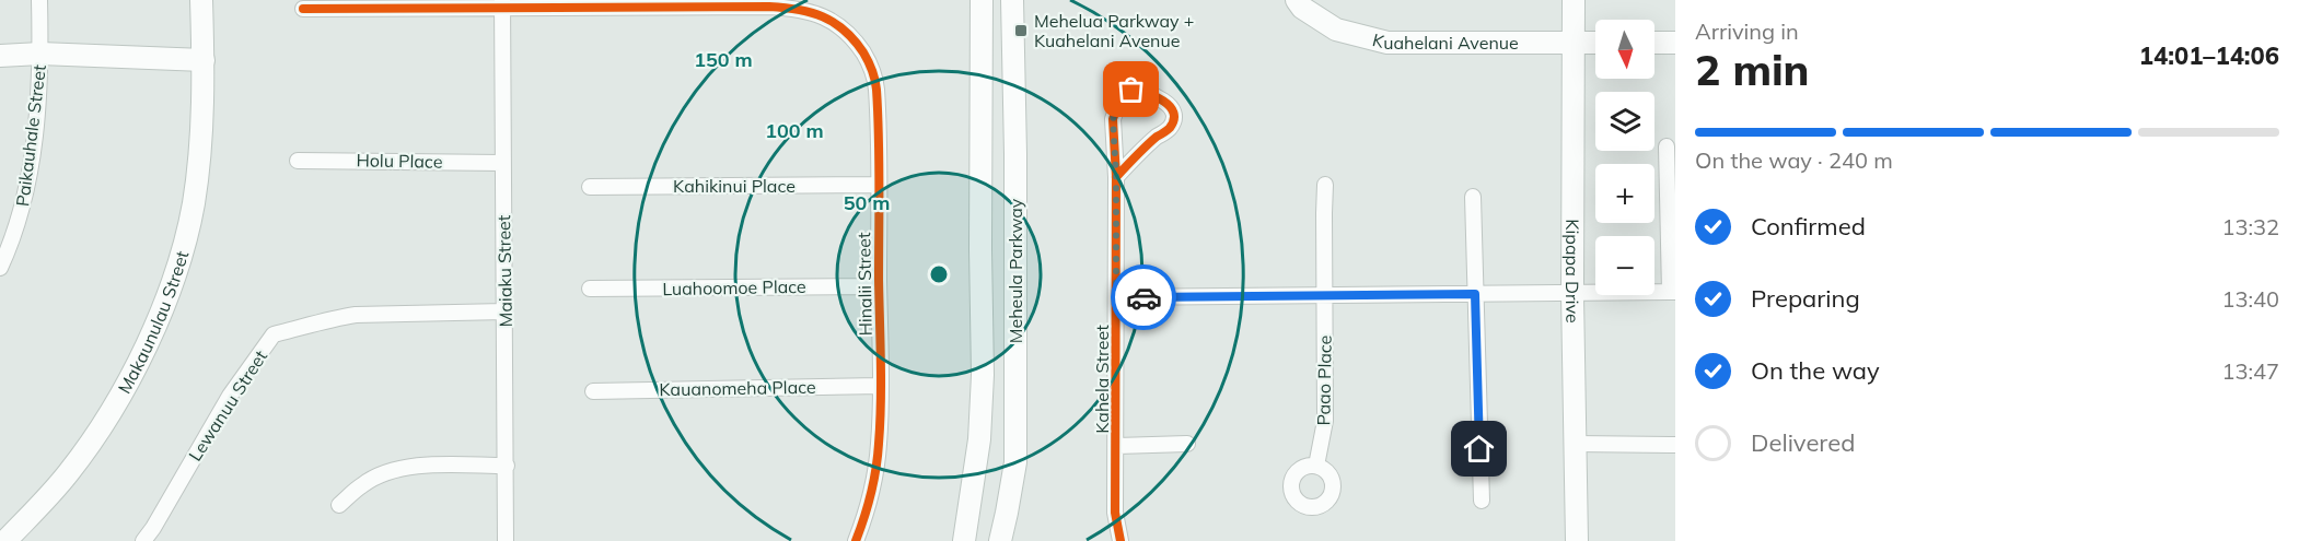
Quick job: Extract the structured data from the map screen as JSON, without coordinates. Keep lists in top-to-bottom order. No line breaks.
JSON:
{"streets":{"street":["Kuahelani Avenue","Paikauhale Street","Holu Place","Kahikinui Place","Maiaku Street","Meheula Parkway","Kipapa Drive","Hinalii Street","Luahoomoe Place","Makaunulau Street","Kahela Street","Paao Place","Kauanomeha Place","Lewanuu Street"]},"crossings":[["Kuahelani Avenue","Kipapa Drive"],["Holu Place","Maiaku Street"],["Kahikinui Place","Hinalii Street"],["Maiaku Street","Hinalii Street"],["Maiaku Street","Lewanuu Street"],["Hinalii Street","Luahoomoe Place"],["Hinalii Street","Kauanomeha Place"]],"places":{"transit":["Mehelua Parkway + Kuahelani Avenue"]},"north":"bottom","page":{"heading":["2 min","Arriving in","14:01–14:06"],"map_buttons":["+","−"],"bar":"On the way · 240 m","list":[["Confirmed","13:32"],["Preparing","13:40"],["On the way","13:47"],"Delivered"]},"rings":["150 m","100 m","50 m"]}
